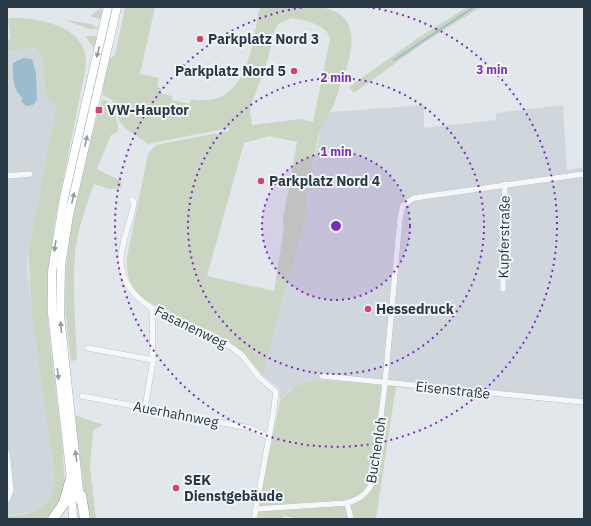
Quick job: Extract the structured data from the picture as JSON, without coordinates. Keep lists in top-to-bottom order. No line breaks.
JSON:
{"streets":{"street":["Kupferstraße","Fasanenweg","Eisenstraße","Auerhahnweg","Buchenloh"]},"crossings":[["Kupferstraße","Eisenstraße"],["Kupferstraße","Buchenloh"],["Fasanenweg","Auerhahnweg"],["Fasanenweg","Buchenloh"],["Eisenstraße","Buchenloh"]],"places":{"other":["Parkplatz Nord 3","Parkplatz Nord 5","Parkplatz Nord 4","Hessedruck","SEK Dienstgebäude"],"transit":["VW-Hauptor"]},"rings":["3 min","2 min","1 min"]}
